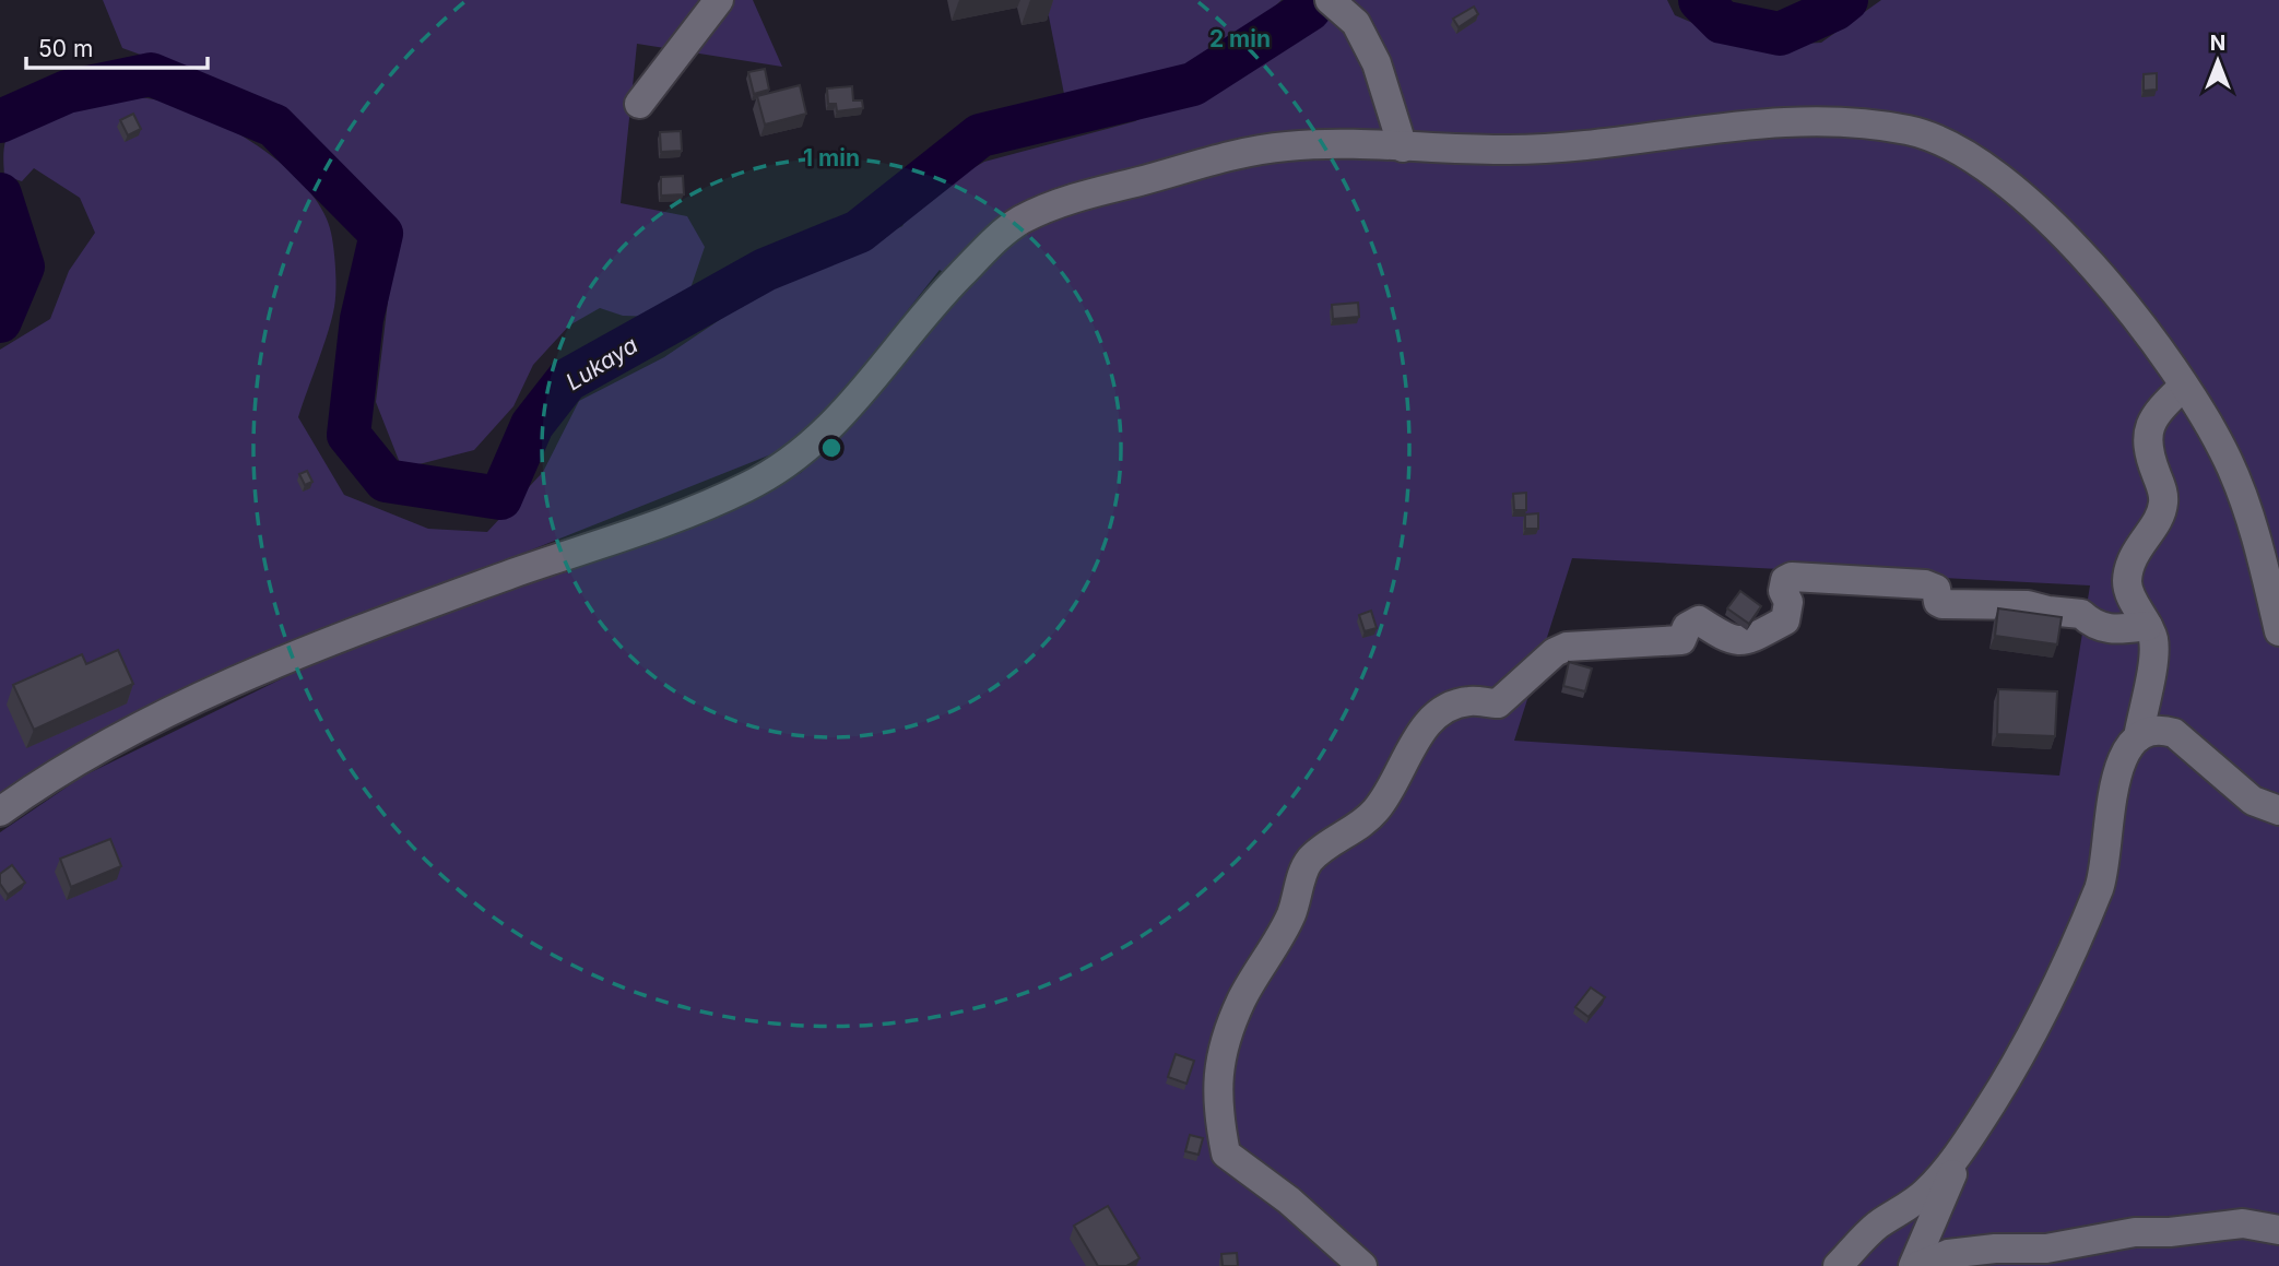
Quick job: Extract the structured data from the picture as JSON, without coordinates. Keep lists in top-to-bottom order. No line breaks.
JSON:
{"water":["Lukaya"],"scale_bar":"50 m","north":"top","rings":["2 min","1 min"]}
